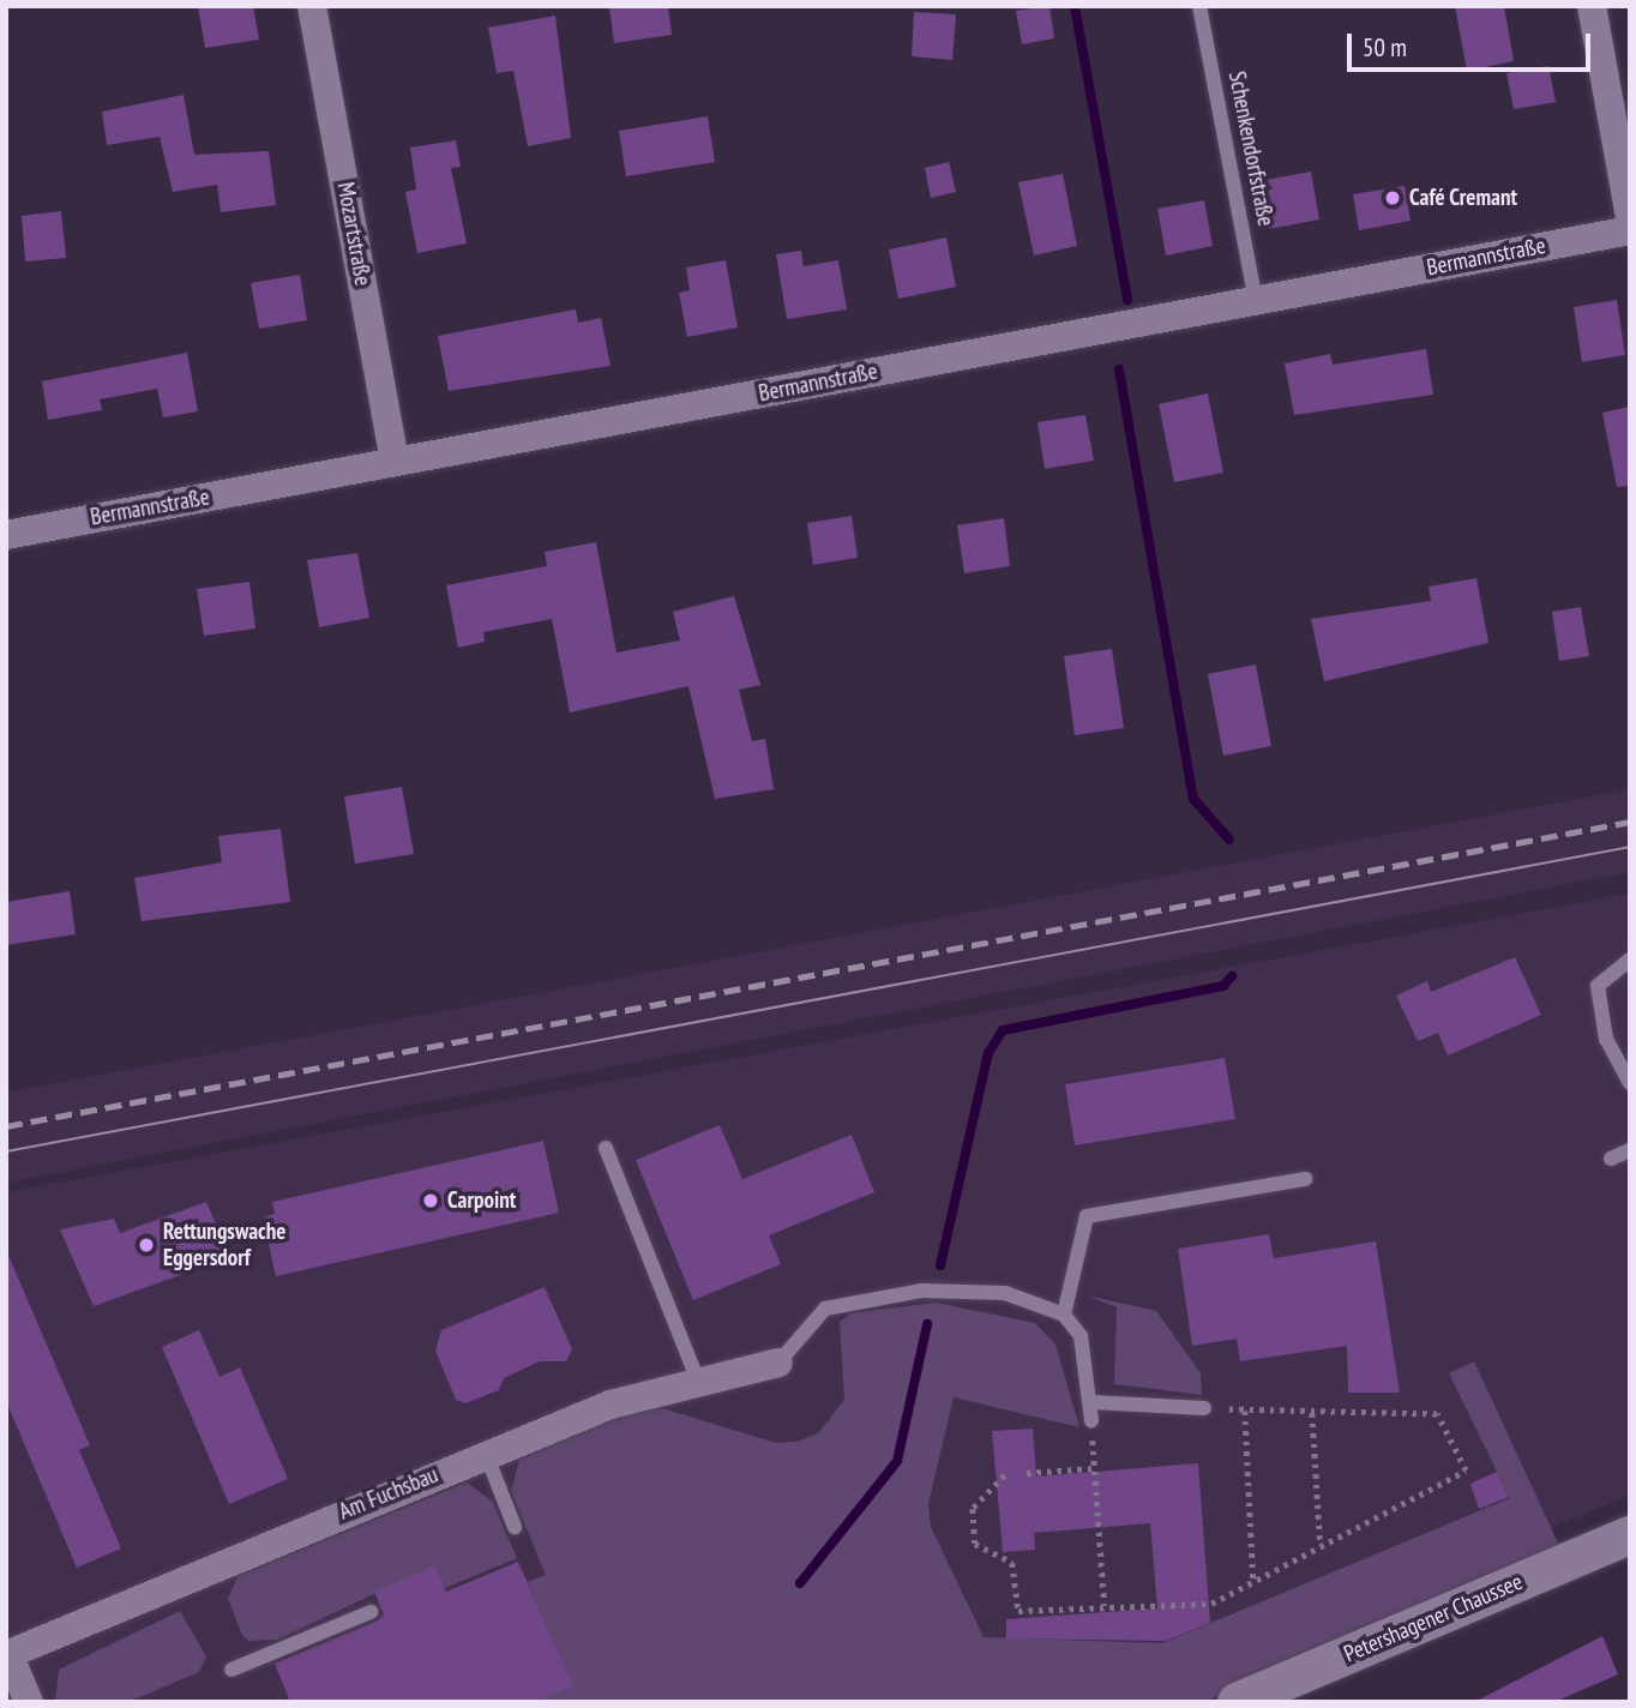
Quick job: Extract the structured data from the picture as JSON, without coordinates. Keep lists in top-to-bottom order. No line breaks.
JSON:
{"streets":{"street":["Mozartstraße","Bermannstraße","Am Fuchsbau","Petershagener Chaussee"],"lane":["Schenkendorfstraße"]},"crossings":[["Schenkendorfstraße","Bermannstraße"],["Mozartstraße","Bermannstraße"]],"places":["Café Cremant","Carpoint","Rettungswache Eggersdorf"],"scale_bar":"50 m"}
